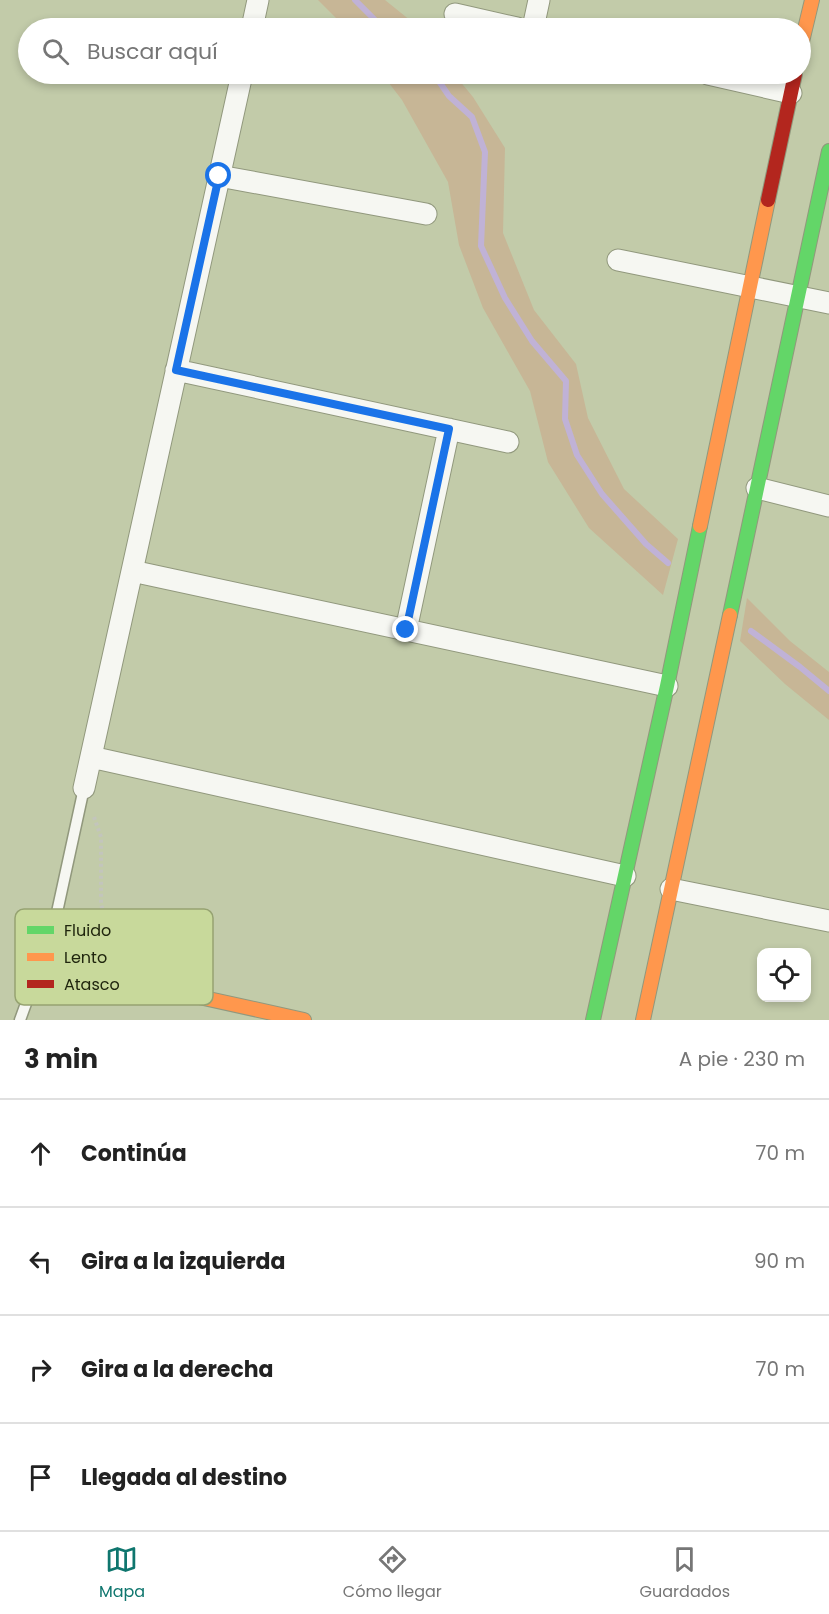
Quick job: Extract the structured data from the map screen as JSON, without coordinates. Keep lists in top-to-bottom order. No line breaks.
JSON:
{"legend":["Fluido","Lento","Atasco"],"page":{"search":"Buscar aquí","heading":["3 min","A pie · 230 m"],"list":[["Continúa","70 m"],["Gira a la izquierda","90 m"],["Gira a la derecha","70 m"],"Llegada al destino"],"nav":["Mapa","Cómo llegar","Guardados"]}}
